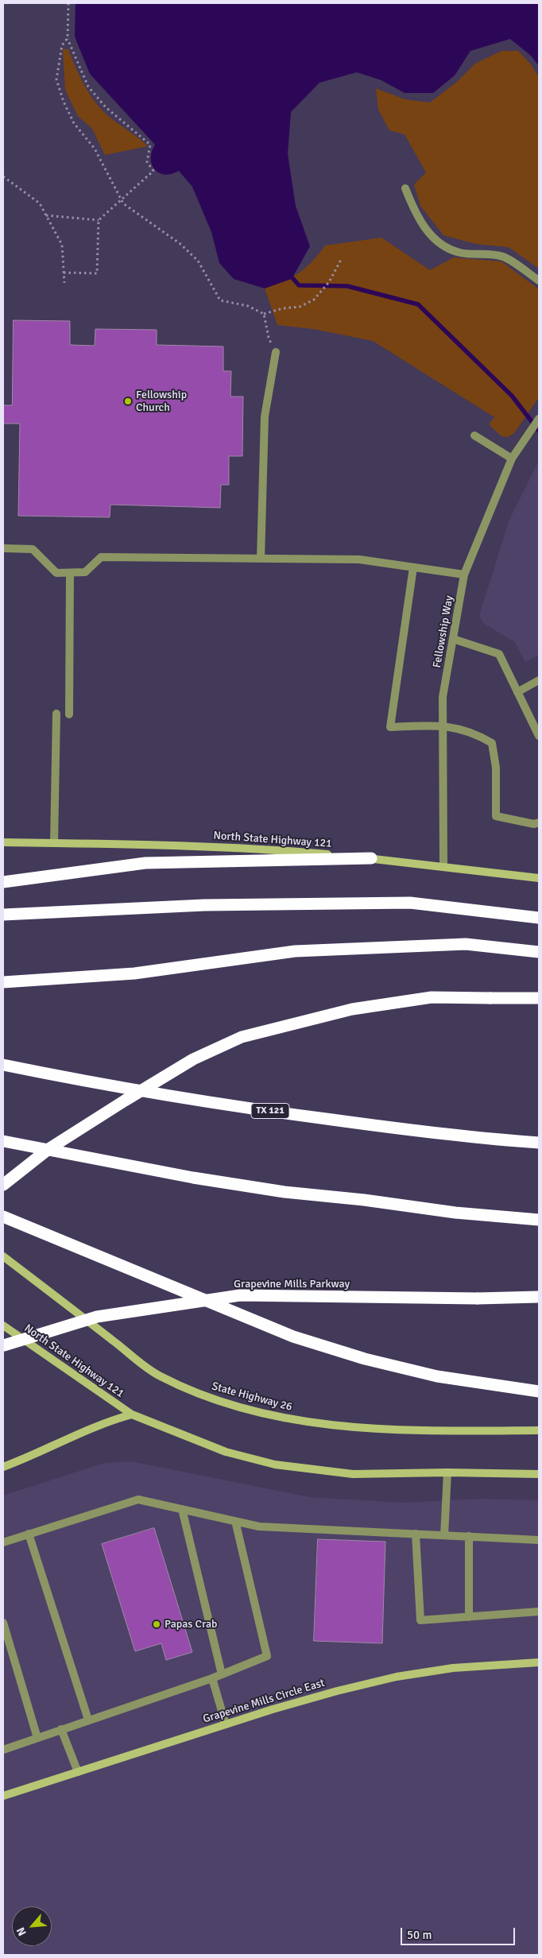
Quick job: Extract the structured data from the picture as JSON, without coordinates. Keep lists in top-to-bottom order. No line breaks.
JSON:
{"streets":{"highway":["TX 121","Grapevine Mills Parkway"],"main road":["North State Highway 121","State Highway 26","Grapevine Mills Circle East"],"street":["Fellowship Way"]},"crossings":[["Fellowship Way","North State Highway 121"]],"places":["Fellowship Church","Papas Crab"],"scale_bar":"50 m","north":"bottom left"}
